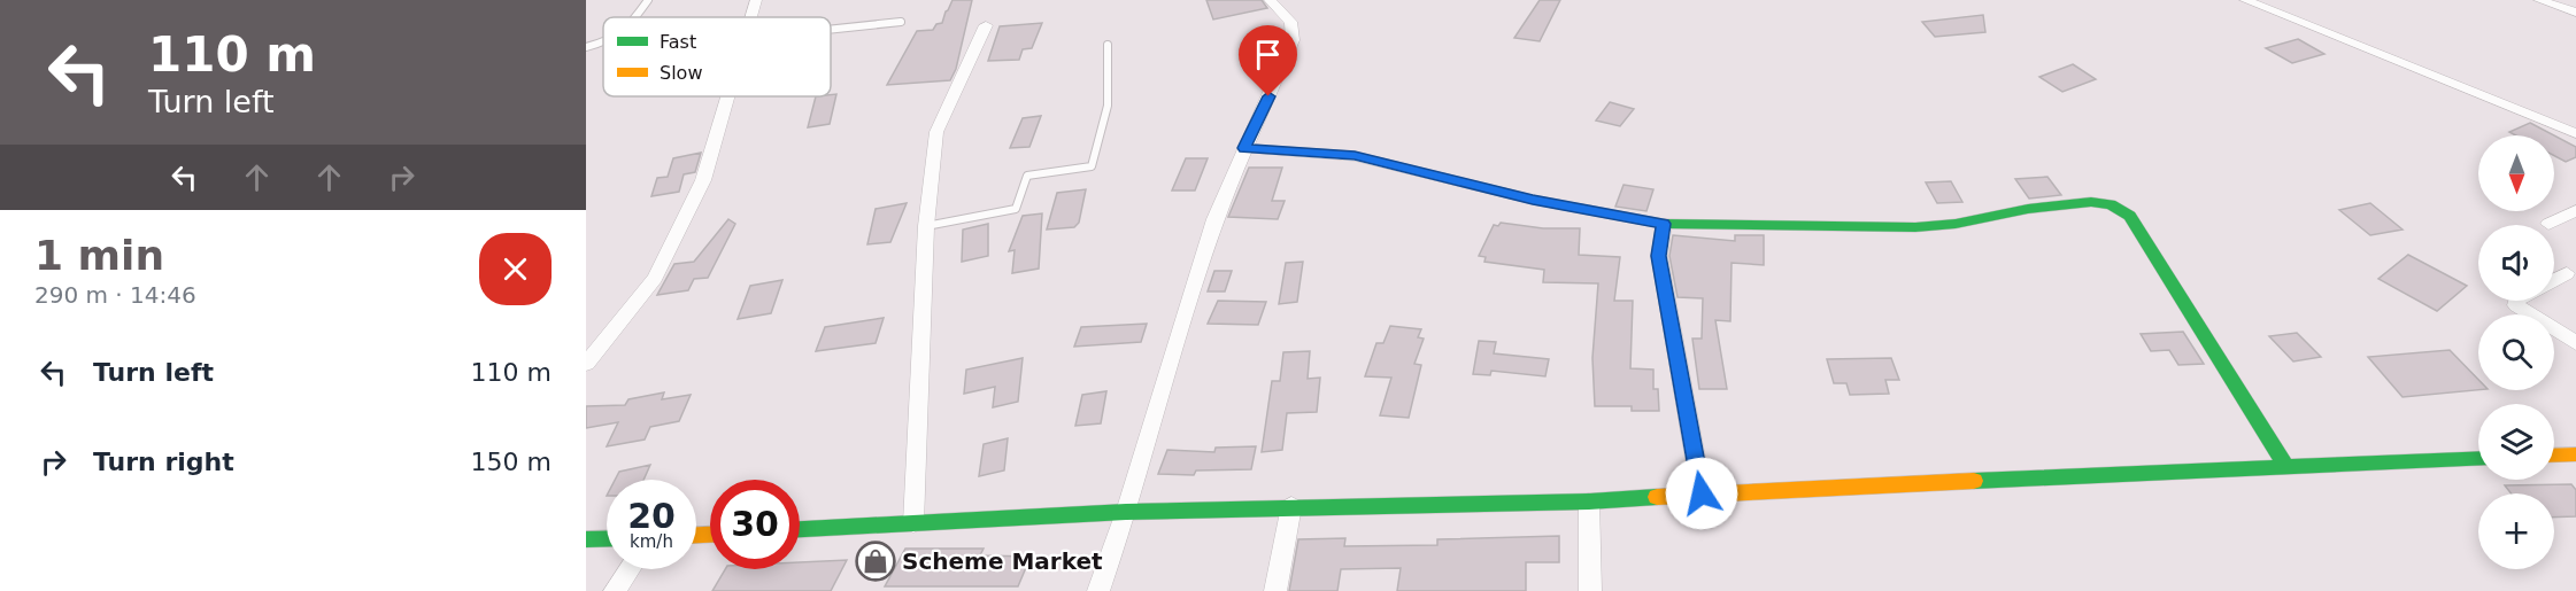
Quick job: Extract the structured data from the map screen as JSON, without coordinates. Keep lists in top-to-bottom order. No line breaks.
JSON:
{"places":{"shop":["Scheme Market"]},"legend":["Fast","Slow"],"north":"bottom","page":{"turn":["110 m","Turn left"],"map_buttons":"+","heading":["1 min","290 m · 14:46"],"list":[{"name":"Turn left","value":"110 m"},{"name":"Turn right","value":"150 m"}],"speed":"20 km/h","limit":"30"}}
